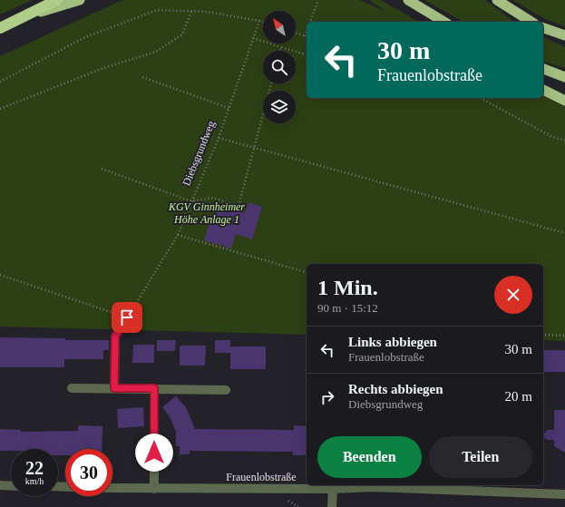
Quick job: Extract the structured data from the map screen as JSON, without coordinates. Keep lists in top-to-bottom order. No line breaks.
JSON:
{"streets":{"street":["Frauenlobstraße"],"path":["Diebsgrundweg"]},"parks":["KGV Ginnheimer Höhe Anlage 1"],"north":"top left","page":{"turn":["30 m","Frauenlobstraße"],"heading":["1 Min.","90 m · 15:12"],"list":[{"name":"Links abbiegen","note":"Frauenlobstraße","value":"30 m"},{"name":"Rechts abbiegen","note":"Diebsgrundweg","value":"20 m"}],"buttons":["Beenden","Teilen"],"speed":"22 km/h","limit":"30"}}
